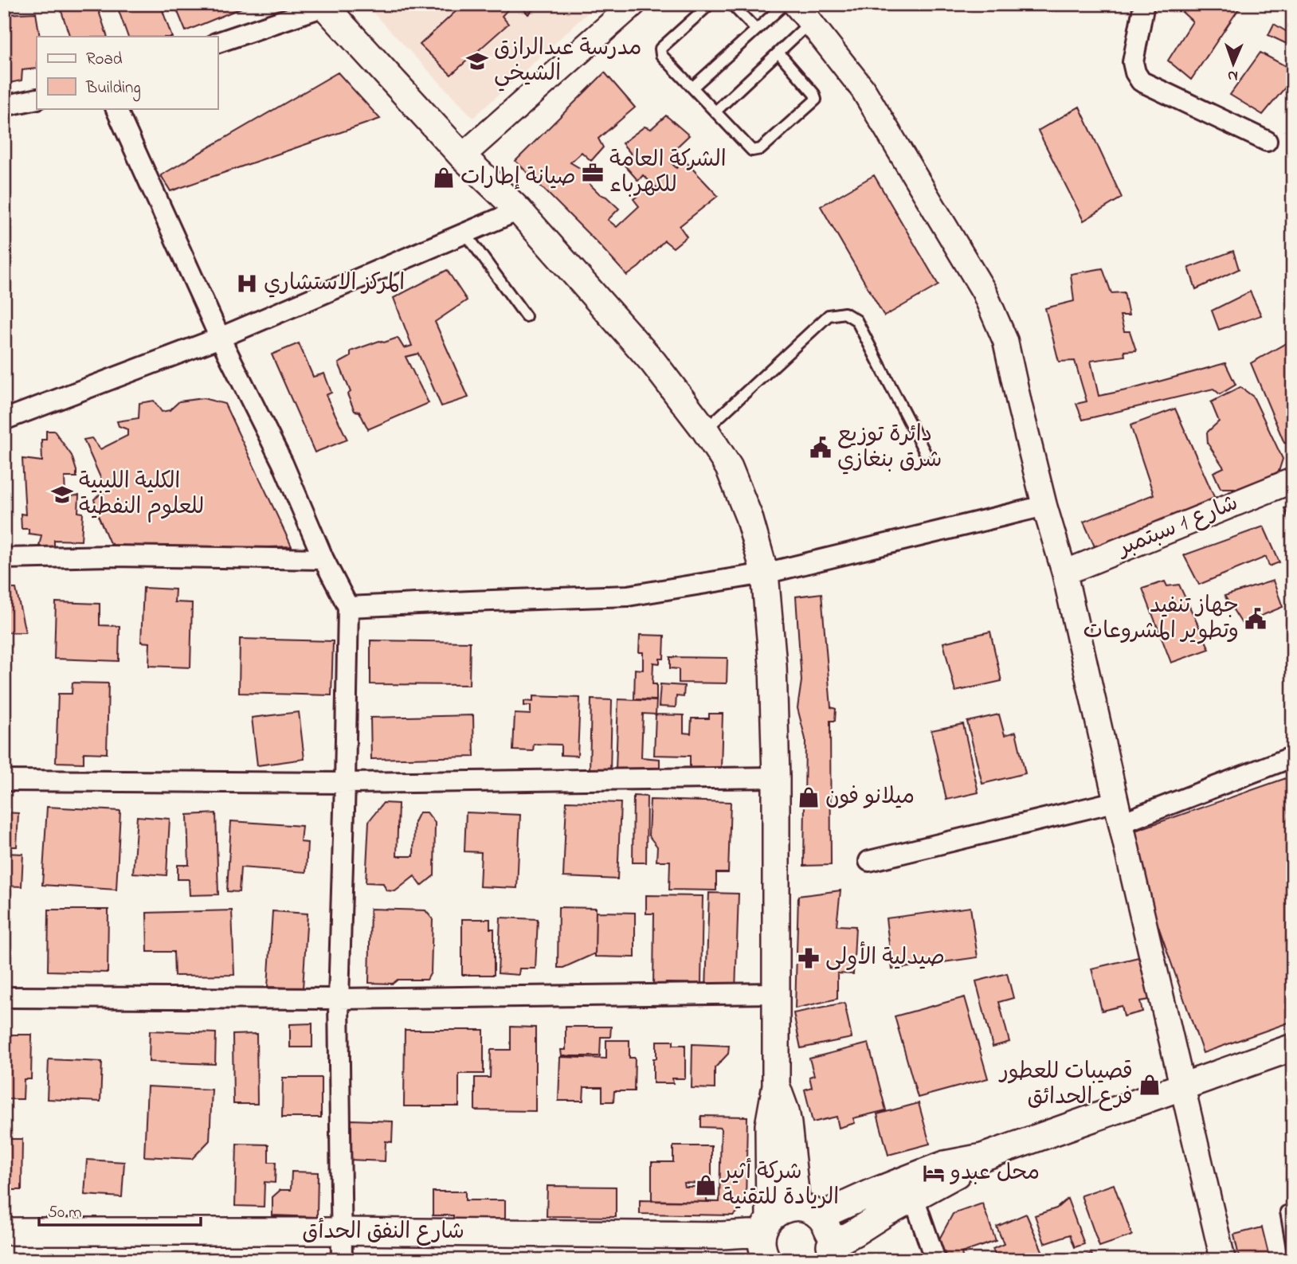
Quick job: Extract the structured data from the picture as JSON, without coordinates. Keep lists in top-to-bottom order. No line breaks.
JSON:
{"streets":{"main road":["شارع النفق الحدأق"],"street":["شارع 1 سبتمبر"]},"places":{"school or university":["مدرسة عبدالرازق الشيخي","الكلية الليبية للعلوم النفطية"],"office":["الشركة العامة للكهرباء"],"shop":["صيانة إطارات","ميلانو فون","قصيبات للعطور فرع الحدائق","شركة أثير الريادة للتقنية"],"hospital":["المركز الاستشاري"],"public building":["دائرة توزيع شرق بنغازي","جهاز تنفيد وتطوير المشروعات"],"pharmacy":["صيدلية الأولى"],"hotel":["محل عبدو"]},"legend":["Road","Building"],"scale_bar":"50 m","north":"bottom"}
